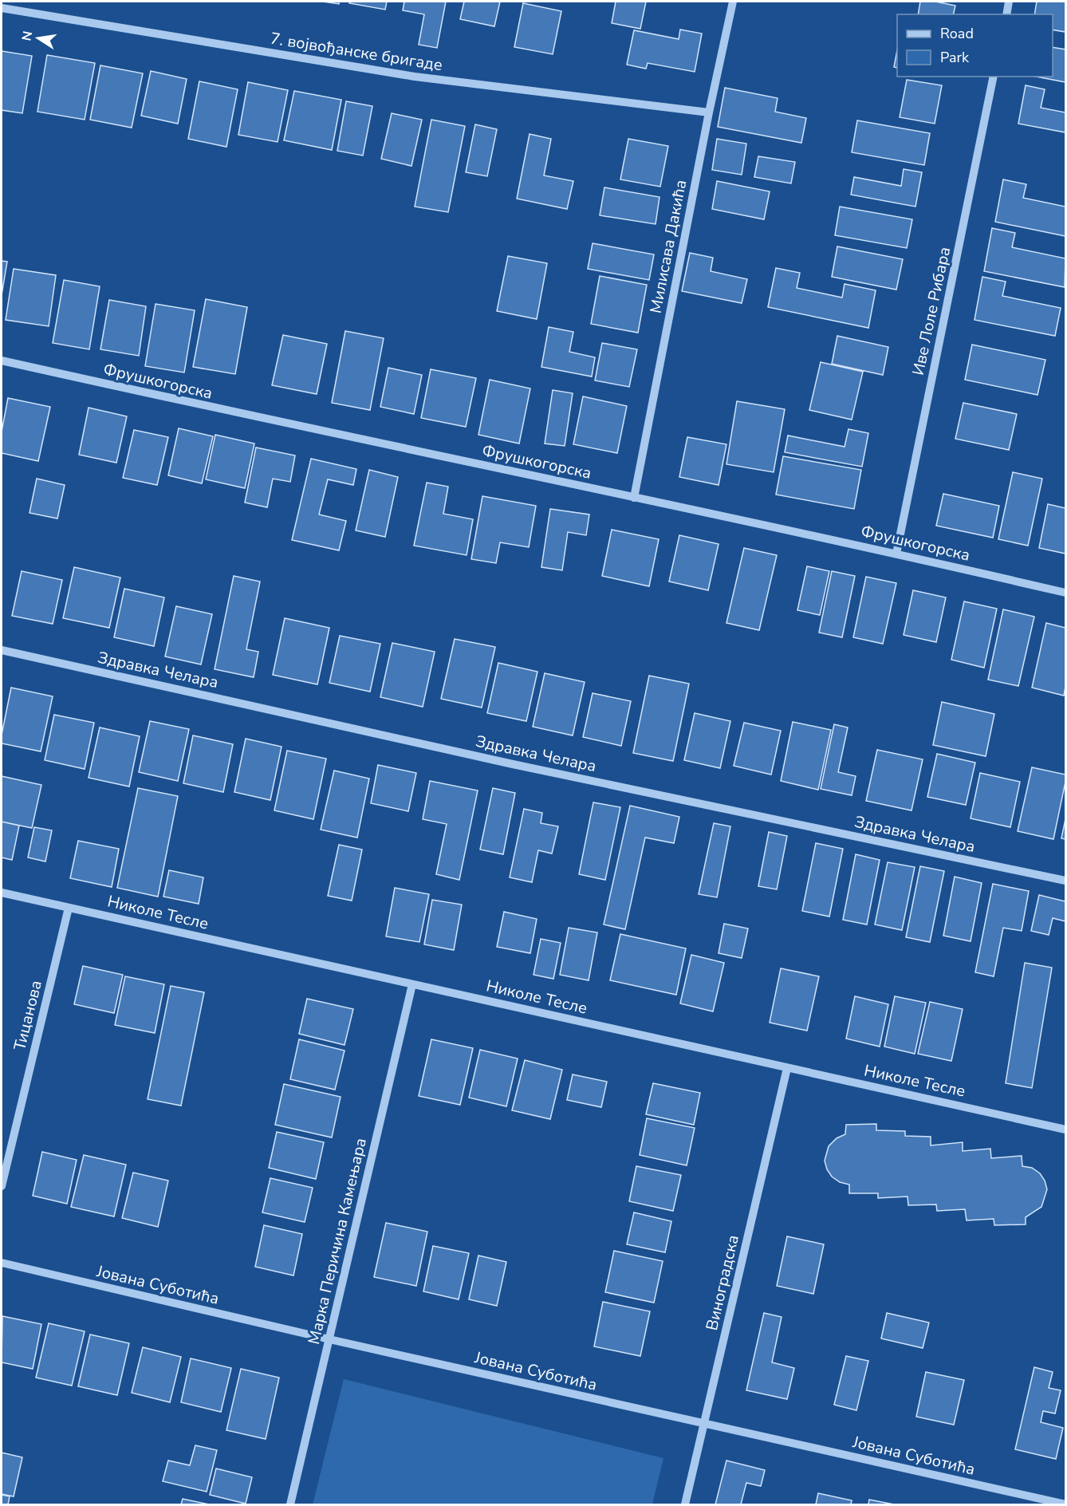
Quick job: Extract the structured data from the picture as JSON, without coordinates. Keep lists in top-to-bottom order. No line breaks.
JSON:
{"streets":{"street":["7. војвођанске бригаде","Милисава Дакића","Иве Лоле Рибара","Фрушкогорска","Здравка Челара","Николе Тесле","Тицанова","Марка Перичина Камењара","Виноградска","Јована Суботића"]},"crossings":[["7. војвођанске бригаде","Милисава Дакића"],["Милисава Дакића","Фрушкогорска"],["Иве Лоле Рибара","Фрушкогорска"],["Николе Тесле","Тицанова"],["Николе Тесле","Марка Перичина Камењара"],["Николе Тесле","Виноградска"],["Марка Перичина Камењара","Јована Суботића"],["Виноградска","Јована Суботића"]],"legend":["Road","Park"],"north":"left"}
